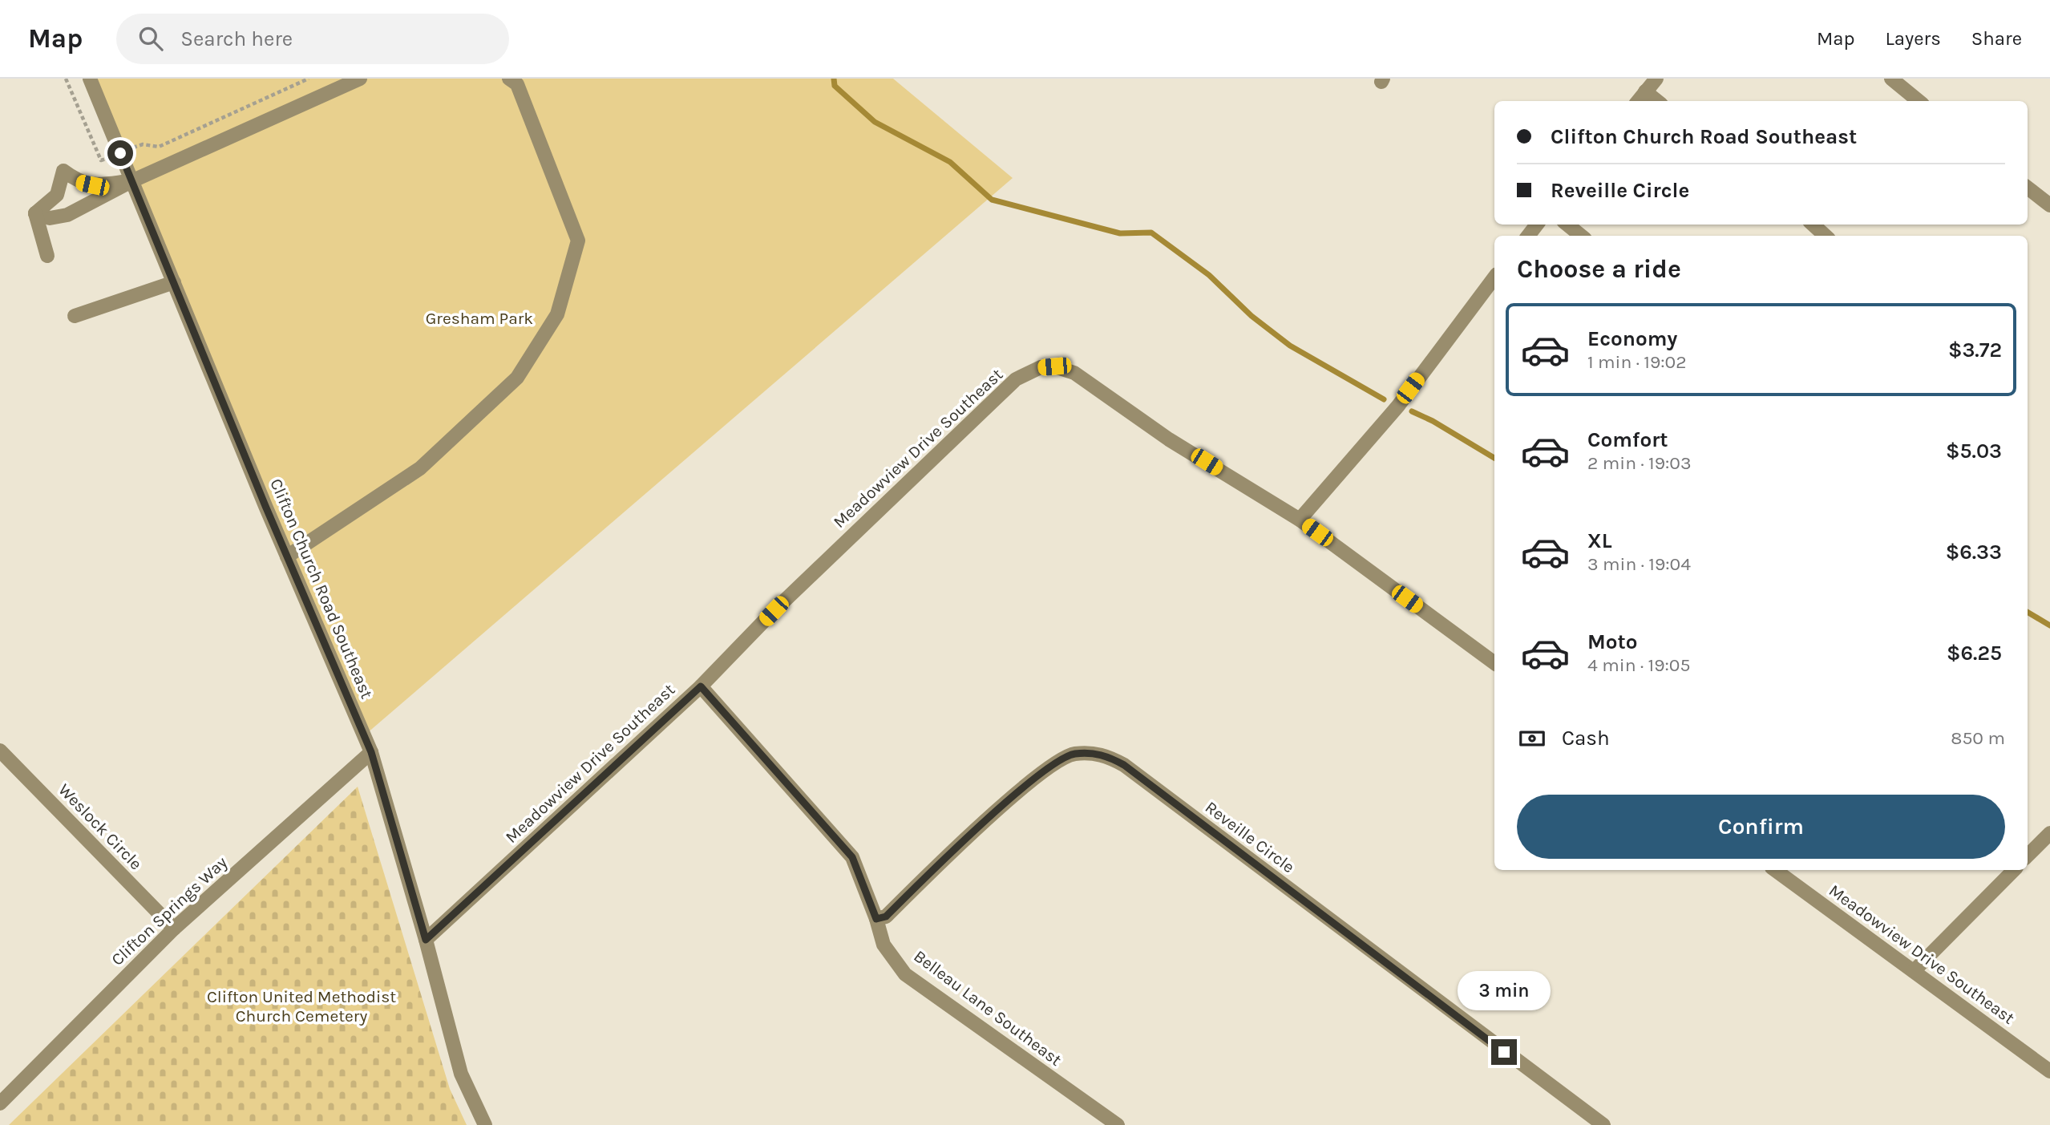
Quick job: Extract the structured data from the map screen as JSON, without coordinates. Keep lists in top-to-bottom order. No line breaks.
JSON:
{"streets":{"street":["Meadowview Drive Southeast","Clifton Church Road Southeast","Weslock Circle","Reveille Circle","Clifton Springs Way","Belleau Lane Southeast"]},"crossings":[["Meadowview Drive Southeast","Clifton Church Road Southeast"],["Meadowview Drive Southeast","Belleau Lane Southeast"],["Clifton Church Road Southeast","Clifton Springs Way"],["Weslock Circle","Clifton Springs Way"],["Reveille Circle","Belleau Lane Southeast"]],"parks":["Gresham Park","Clifton United Methodist Church Cemetery"],"page":{"header":"Map","search":"Search here","nav":["Map","Layers","Share"],"banner":["Clifton Church Road Southeast","Reveille Circle"],"heading":"Choose a ride","list":[{"name":"Economy","note":"1 min · 19:02","value":"$3.72"},{"name":"Comfort","note":"2 min · 19:03","value":"$5.03"},{"name":"XL","note":"3 min · 19:04","value":"$6.33"},{"name":"Moto","note":"4 min · 19:05","value":"$6.25"}],"pay":["Cash","850 m"],"buttons":"Confirm","bubble":"3 min"}}
